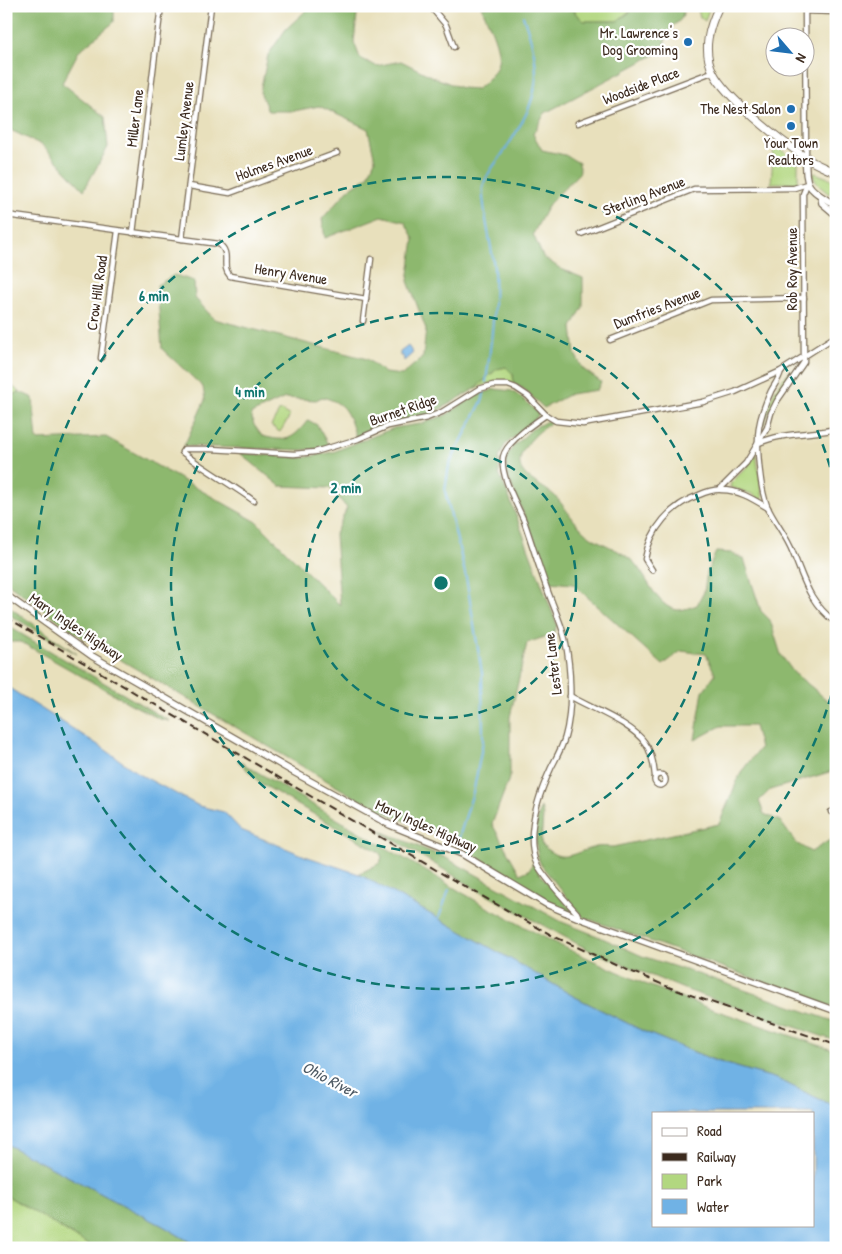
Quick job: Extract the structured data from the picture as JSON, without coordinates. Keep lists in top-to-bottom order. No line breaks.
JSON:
{"streets":{"street":["Woodside Place","Miller Lane","Lumley Avenue","Holmes Avenue","Sterling Avenue","Rob Roy Avenue","Henry Avenue","Crow Hill Road","Dumfries Avenue","Burnet Ridge","Mary Ingles Highway","Lester Lane"]},"crossings":[["Lumley Avenue","Holmes Avenue"],["Lumley Avenue","Henry Avenue"],["Sterling Avenue","Rob Roy Avenue"],["Rob Roy Avenue","Dumfries Avenue"],["Burnet Ridge","Lester Lane"],["Mary Ingles Highway","Lester Lane"]],"water":["Ohio River"],"places":["Mr. Lawrence's Dog Grooming","The Nest Salon","Your Town Realtors"],"legend":["Road","Railway","Park","Water"],"north":"bottom right","rings":["6 min","4 min","2 min"]}
